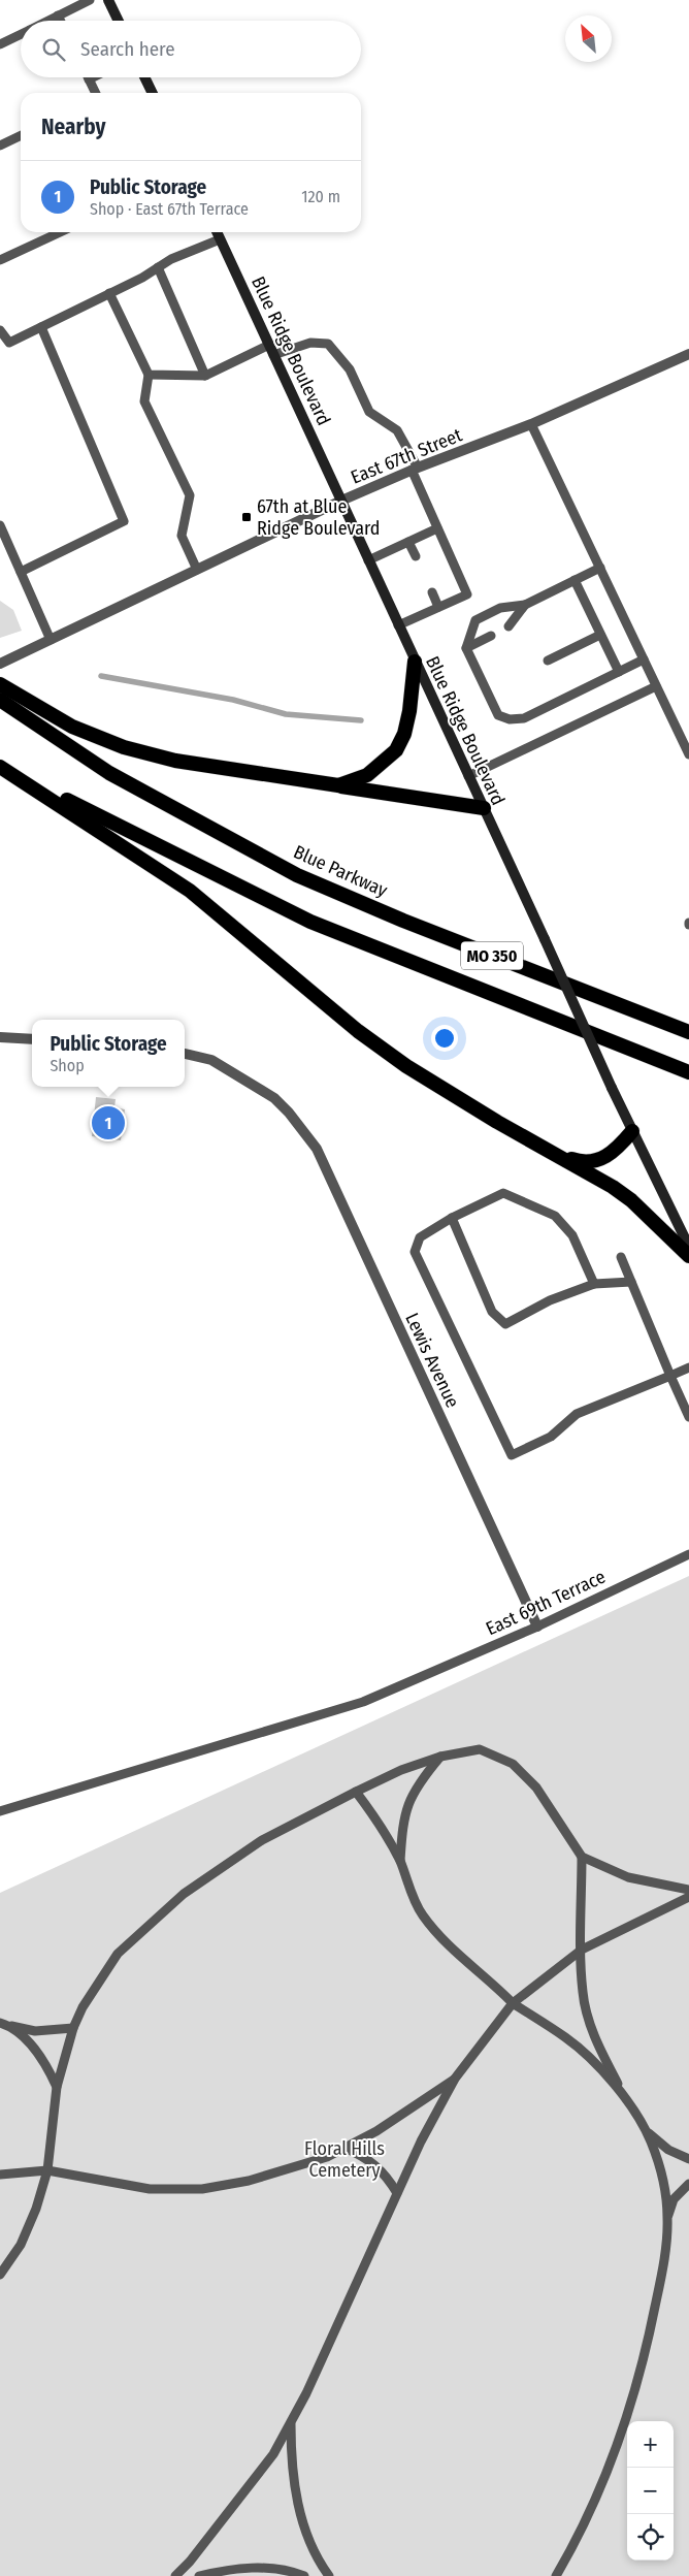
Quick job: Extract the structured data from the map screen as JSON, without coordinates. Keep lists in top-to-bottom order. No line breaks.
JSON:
{"streets":{"highway":["Blue Parkway","MO 350"],"main road":["Blue Ridge Boulevard"],"street":["East 67th Street","Lewis Avenue"],"lane":["East 69th Terrace"]},"crossings":[["Blue Ridge Boulevard","East 67th Street"],["Lewis Avenue","East 69th Terrace"]],"parks":["Floral Hills Cemetery"],"places":{"transit":["67th at Blue Ridge Boulevard"]},"north":"top left","page":{"search":"Search here","heading":"Nearby","list":[{"mark":"1","name":"Public Storage","note":"Shop · East 67th Terrace","value":"120 m"}],"popup":["Public Storage","Shop"],"pins":"1","map_buttons":["+","−"]}}
